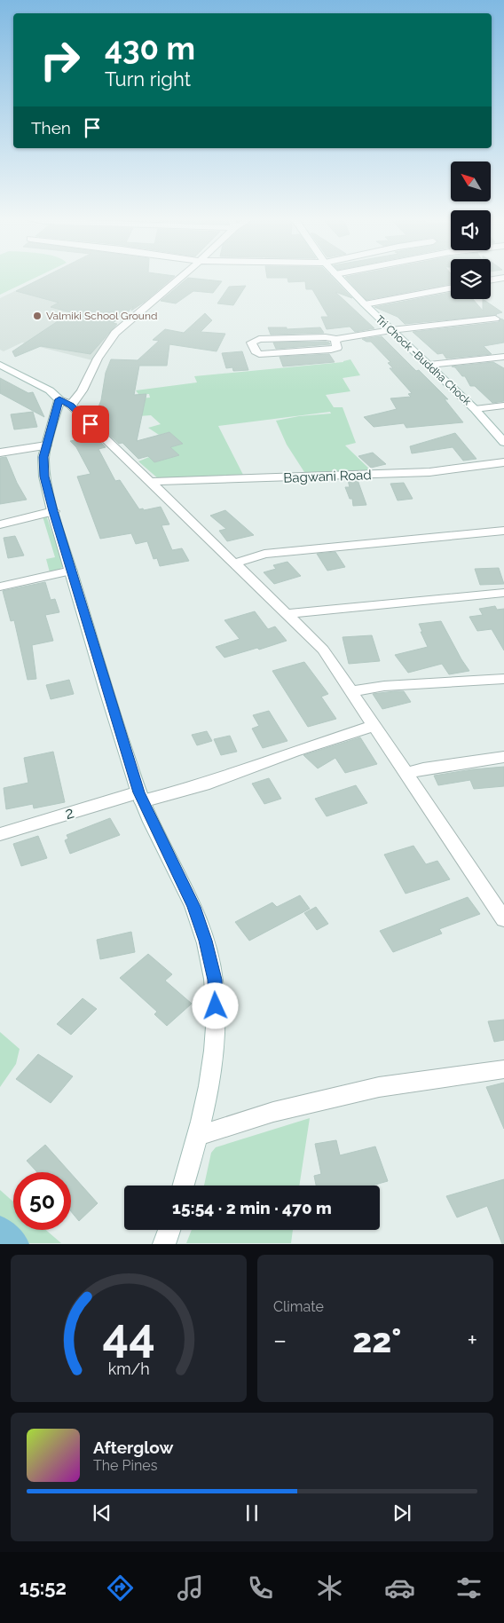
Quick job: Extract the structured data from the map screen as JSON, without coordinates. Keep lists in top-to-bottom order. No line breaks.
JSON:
{"streets":{"street":["Tri Chock -Buddha Chock","Bagwani Road","2"]},"places":["Valmiki School Ground"],"north":"top left","page":{"turn":["430 m","Turn right"],"then":"Then","limit":"50","trip":"15:54 · 2 min · 470 m","tile":"Climate","heat":["−","22°","+"],"song":["Afterglow","The Pines"],"tabs":"15:52","gauge":["44","km/h"]}}
